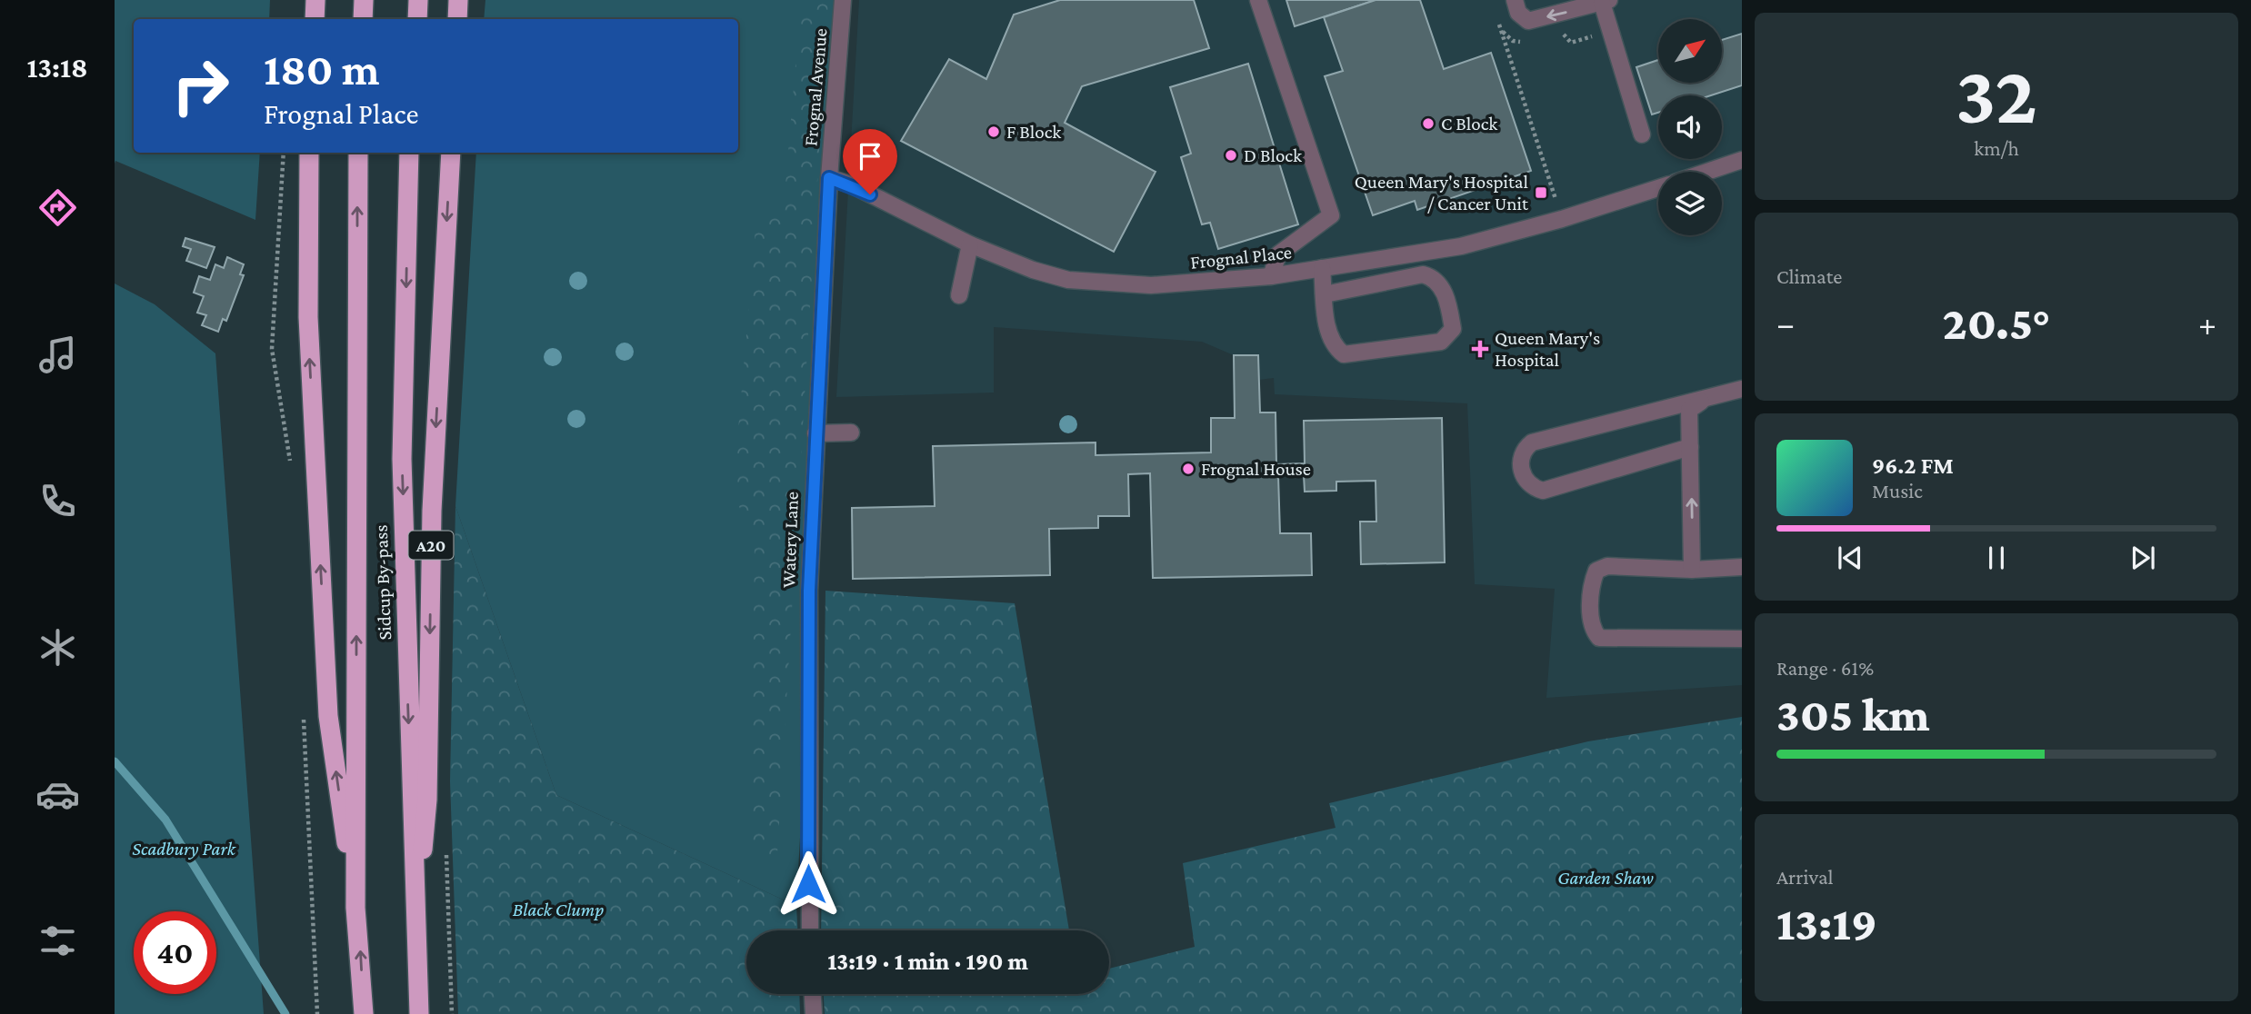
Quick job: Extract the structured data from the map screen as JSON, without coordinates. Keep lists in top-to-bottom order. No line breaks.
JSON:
{"streets":{"highway":["A20","Sidcup By-pass"],"street":["Frognal Avenue","Frognal Place","Watery Lane"]},"crossings":[["Frognal Avenue","Frognal Place"],["Frognal Avenue","Watery Lane"],["Frognal Place","Watery Lane"],["A20","Sidcup By-pass"]],"parks":["Scadbury Park","Garden Shaw","Black Clump"],"places":{"other":["C Block","F Block","D Block","Frognal House"],"transit":["Queen Mary's Hospital / Cancer Unit"],"health":["Queen Mary's Hospital"]},"north":"top right","page":{"tabs":"13:18","tile":[["32","km/h"],"Climate",["Range · 61%","305 km"],["Arrival","13:19"]],"turn":["180 m","Frognal Place"],"heat":["−","20.5°","+"],"song":["96.2 FM","Music"],"limit":"40","trip":"13:19 · 1 min · 190 m"}}
